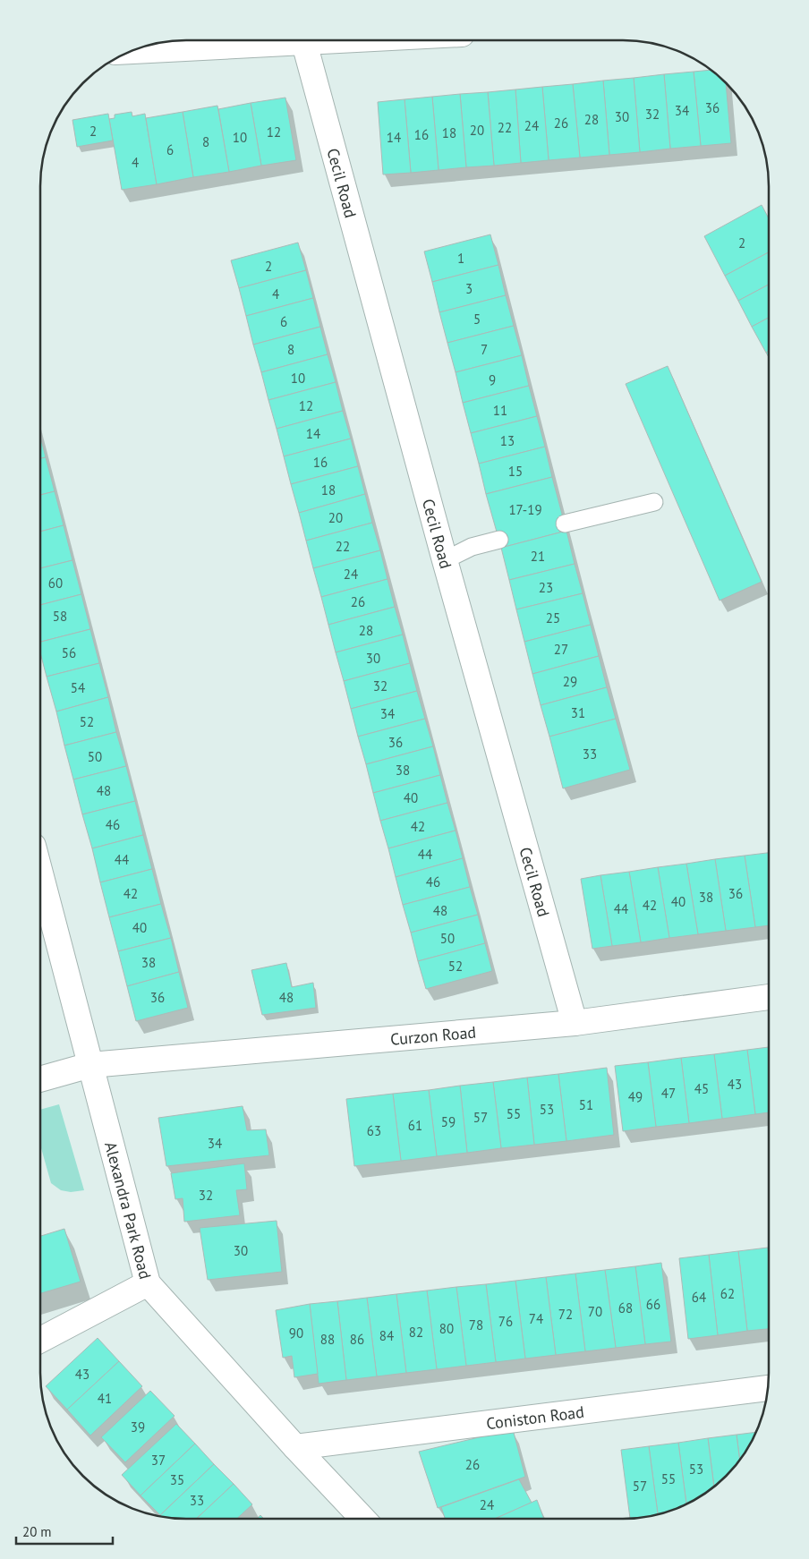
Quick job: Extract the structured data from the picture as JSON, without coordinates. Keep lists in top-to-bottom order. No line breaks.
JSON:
{"streets":{"street":["Cecil Road","Curzon Road","Alexandra Park Road","Coniston Road"]},"crossings":[["Cecil Road","Curzon Road"],["Curzon Road","Alexandra Park Road"],["Alexandra Park Road","Coniston Road"]],"house_numbers":["36","34","32","30","28","26","24","22","20","2","12","18","16","10","14","8","6","4","2","1","2","3","4","5","6","8","7","10","9","12","11","14","13","16","15","18","17-19","20","22","21","24","60","23","26","58","25","28","27","56","30","29","32","54","31","34","52","36","33","50","38","48","40","46","42","44","44","46","42","36","38","40","42","44","48","40","50","38","52","36","48","43","45","47","49","51","53","55","57","59","61","63","34","32","30","62","64","66","68","70","72","74","76","78","80","82","90","84","88","86","43","41","39","37","26","53","55","35","57","33","24"],"scale_bar":"20 m"}
